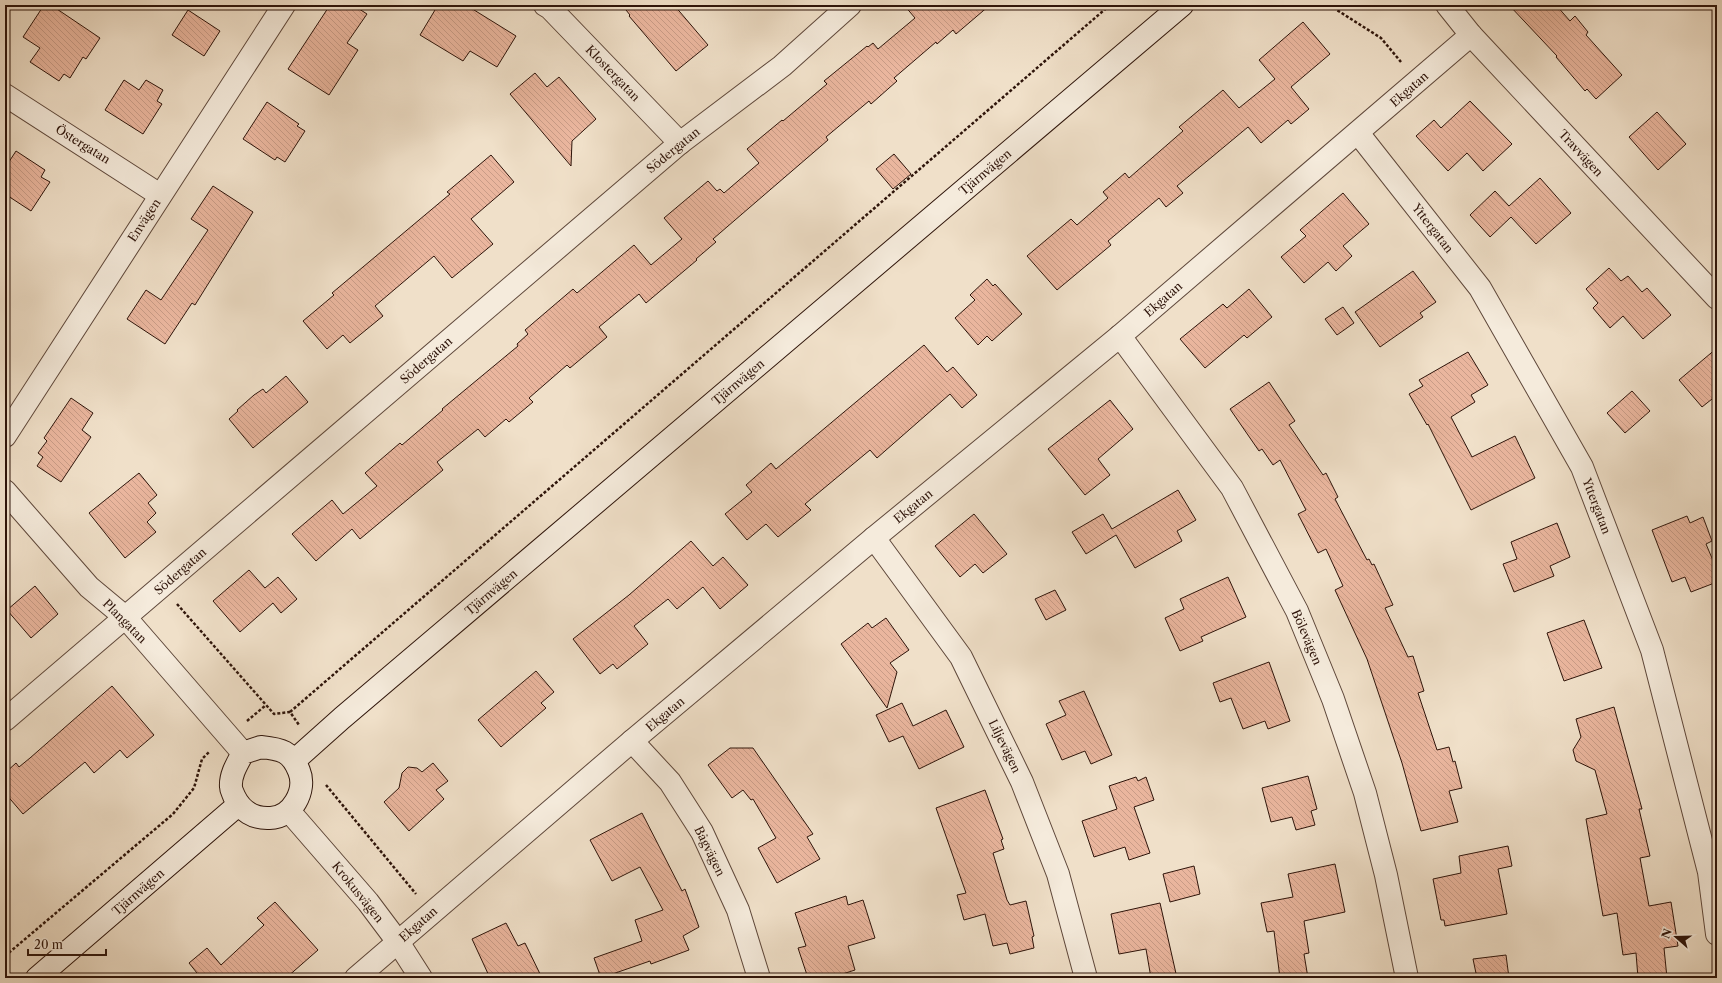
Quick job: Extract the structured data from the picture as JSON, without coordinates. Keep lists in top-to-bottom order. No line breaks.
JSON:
{"streets":{"street":["Klostergatan","Ekgatan","Östergatan","Södergatan","Travvägen","Tjärnvägen","Envägen","Yttergatan","Plangatan","Bölevägen","Liljevägen","Bågvägen","Krokusvägen"]},"crossings":[["Klostergatan","Södergatan"],["Ekgatan","Travvägen"],["Ekgatan","Yttergatan"],["Ekgatan","Bölevägen"],["Ekgatan","Liljevägen"],["Ekgatan","Bågvägen"],["Ekgatan","Krokusvägen"],["Östergatan","Envägen"],["Södergatan","Plangatan"],["Tjärnvägen","Plangatan"],["Tjärnvägen","Krokusvägen"],["Plangatan","Krokusvägen"]],"scale_bar":"20 m","north":"left"}
